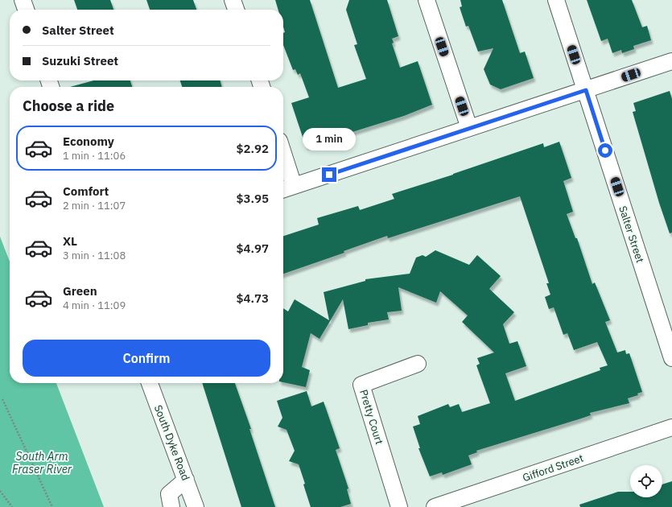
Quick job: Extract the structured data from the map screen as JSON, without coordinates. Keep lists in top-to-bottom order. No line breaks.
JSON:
{"streets":{"street":["Salter Street","Pretty Court","South Dyke Road","Gifford Street"]},"water":["South Arm Fraser River"],"page":{"banner":["Salter Street","Suzuki Street"],"heading":"Choose a ride","list":[{"name":"Economy","note":"1 min · 11:06","value":"$2.92"},{"name":"Comfort","note":"2 min · 11:07","value":"$3.95"},{"name":"XL","note":"3 min · 11:08","value":"$4.97"},{"name":"Green","note":"4 min · 11:09","value":"$4.73"}],"bubble":"1 min","buttons":"Confirm"}}
